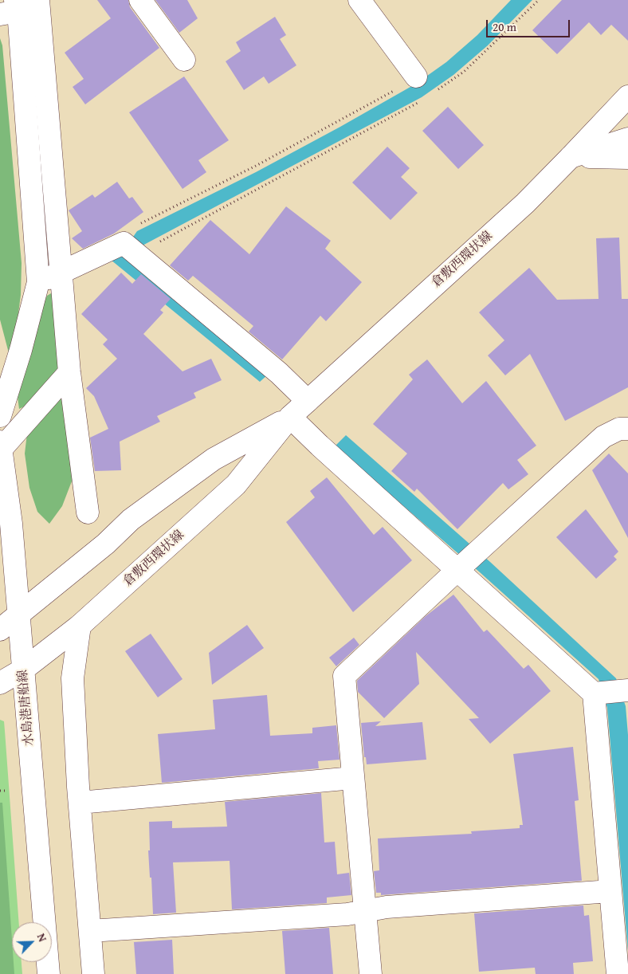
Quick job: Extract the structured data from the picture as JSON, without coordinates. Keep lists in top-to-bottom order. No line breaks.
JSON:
{"streets":{"street":["倉敷西環状線","水島港唐船線"]},"crossings":[["倉敷西環状線","水島港唐船線"]],"scale_bar":"20 m","north":"top right"}
